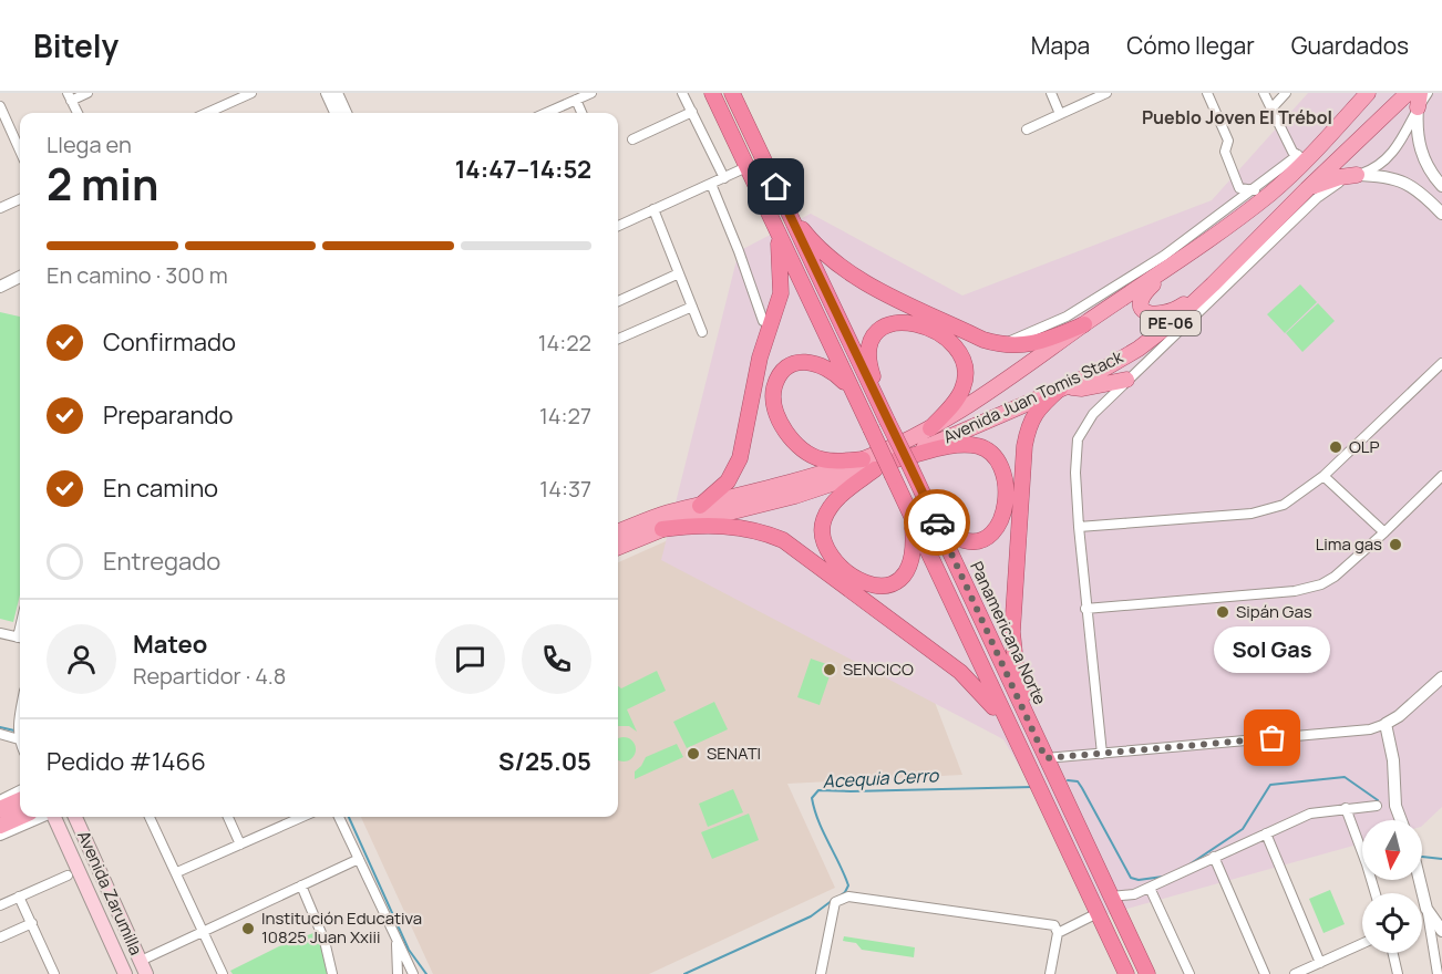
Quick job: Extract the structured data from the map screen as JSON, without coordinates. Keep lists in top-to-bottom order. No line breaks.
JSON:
{"streets":{"highway":["Panamericana Norte"],"main road":["PE-06","Avenida Juan Tomis Stack","Avenida Zarumilla"]},"crossings":[["PE-06","Avenida Juan Tomis Stack"],["Avenida Juan Tomis Stack","Panamericana Norte"]],"districts":["Pueblo Joven El Trébol"],"water":["Acequia Cerro"],"places":["OLP","Lima gas","Sipán Gas","SENCICO","Sol Gas","SENATI","Institución Educativa 10825 Juan Xxiii"],"north":"bottom","page":{"header":"Bitely","nav":["Mapa","Cómo llegar","Guardados"],"heading":["2 min","Llega en","14:47–14:52"],"panel":["Mateo","Repartidor · 4.8","Pedido #1466","S/25.05"],"bar":"En camino · 300 m","list":[["Confirmado","14:22"],["Preparando","14:27"],["En camino","14:37"],"Entregado"],"bubble":"Sol Gas"}}
